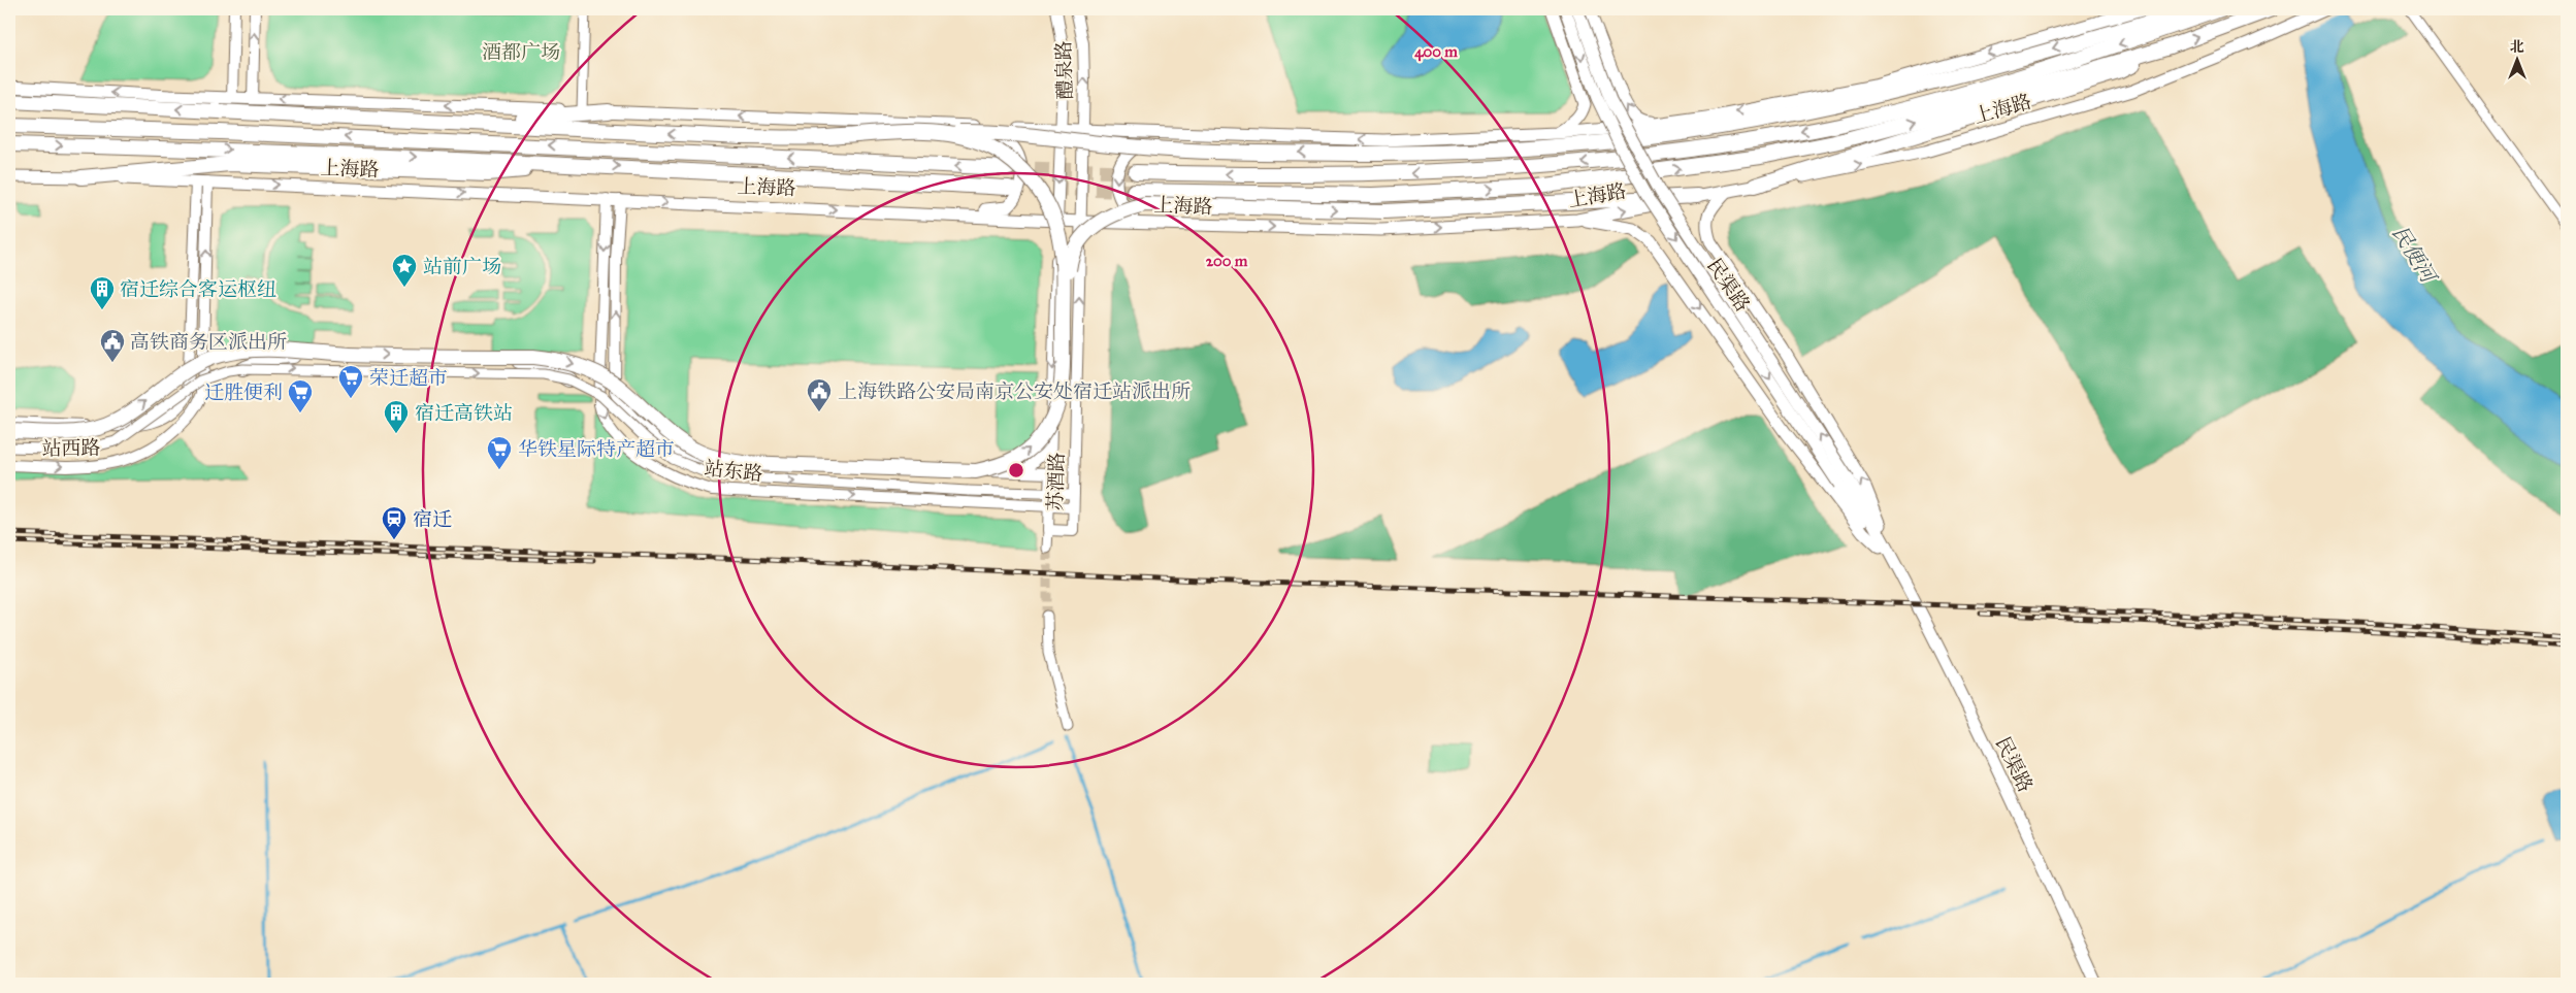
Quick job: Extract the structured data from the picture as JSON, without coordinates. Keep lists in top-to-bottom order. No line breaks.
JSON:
{"streets":{"highway":["上海路"],"main road":["民渠路"],"street":["醴泉路","站西路","站东路","苏酒路"]},"crossings":[["醴泉路","苏酒路"],["上海路","站西路"],["上海路","站东路"],["上海路","苏酒路"],["站东路","苏酒路"]],"water":["民便河"],"parks":["酒都广场"],"places":{"place":["站前广场"],"building":["宿迁综合客运枢纽","宿迁高铁站"],"public building":["高铁商务区派出所","上海铁路公安局南京公安处宿迁站派出所"],"supermarket":["荣迁超市","迁胜便利","华铁星际特产超市"],"station":["宿迁"]},"north":"top","rings":["400 m","200 m"]}
